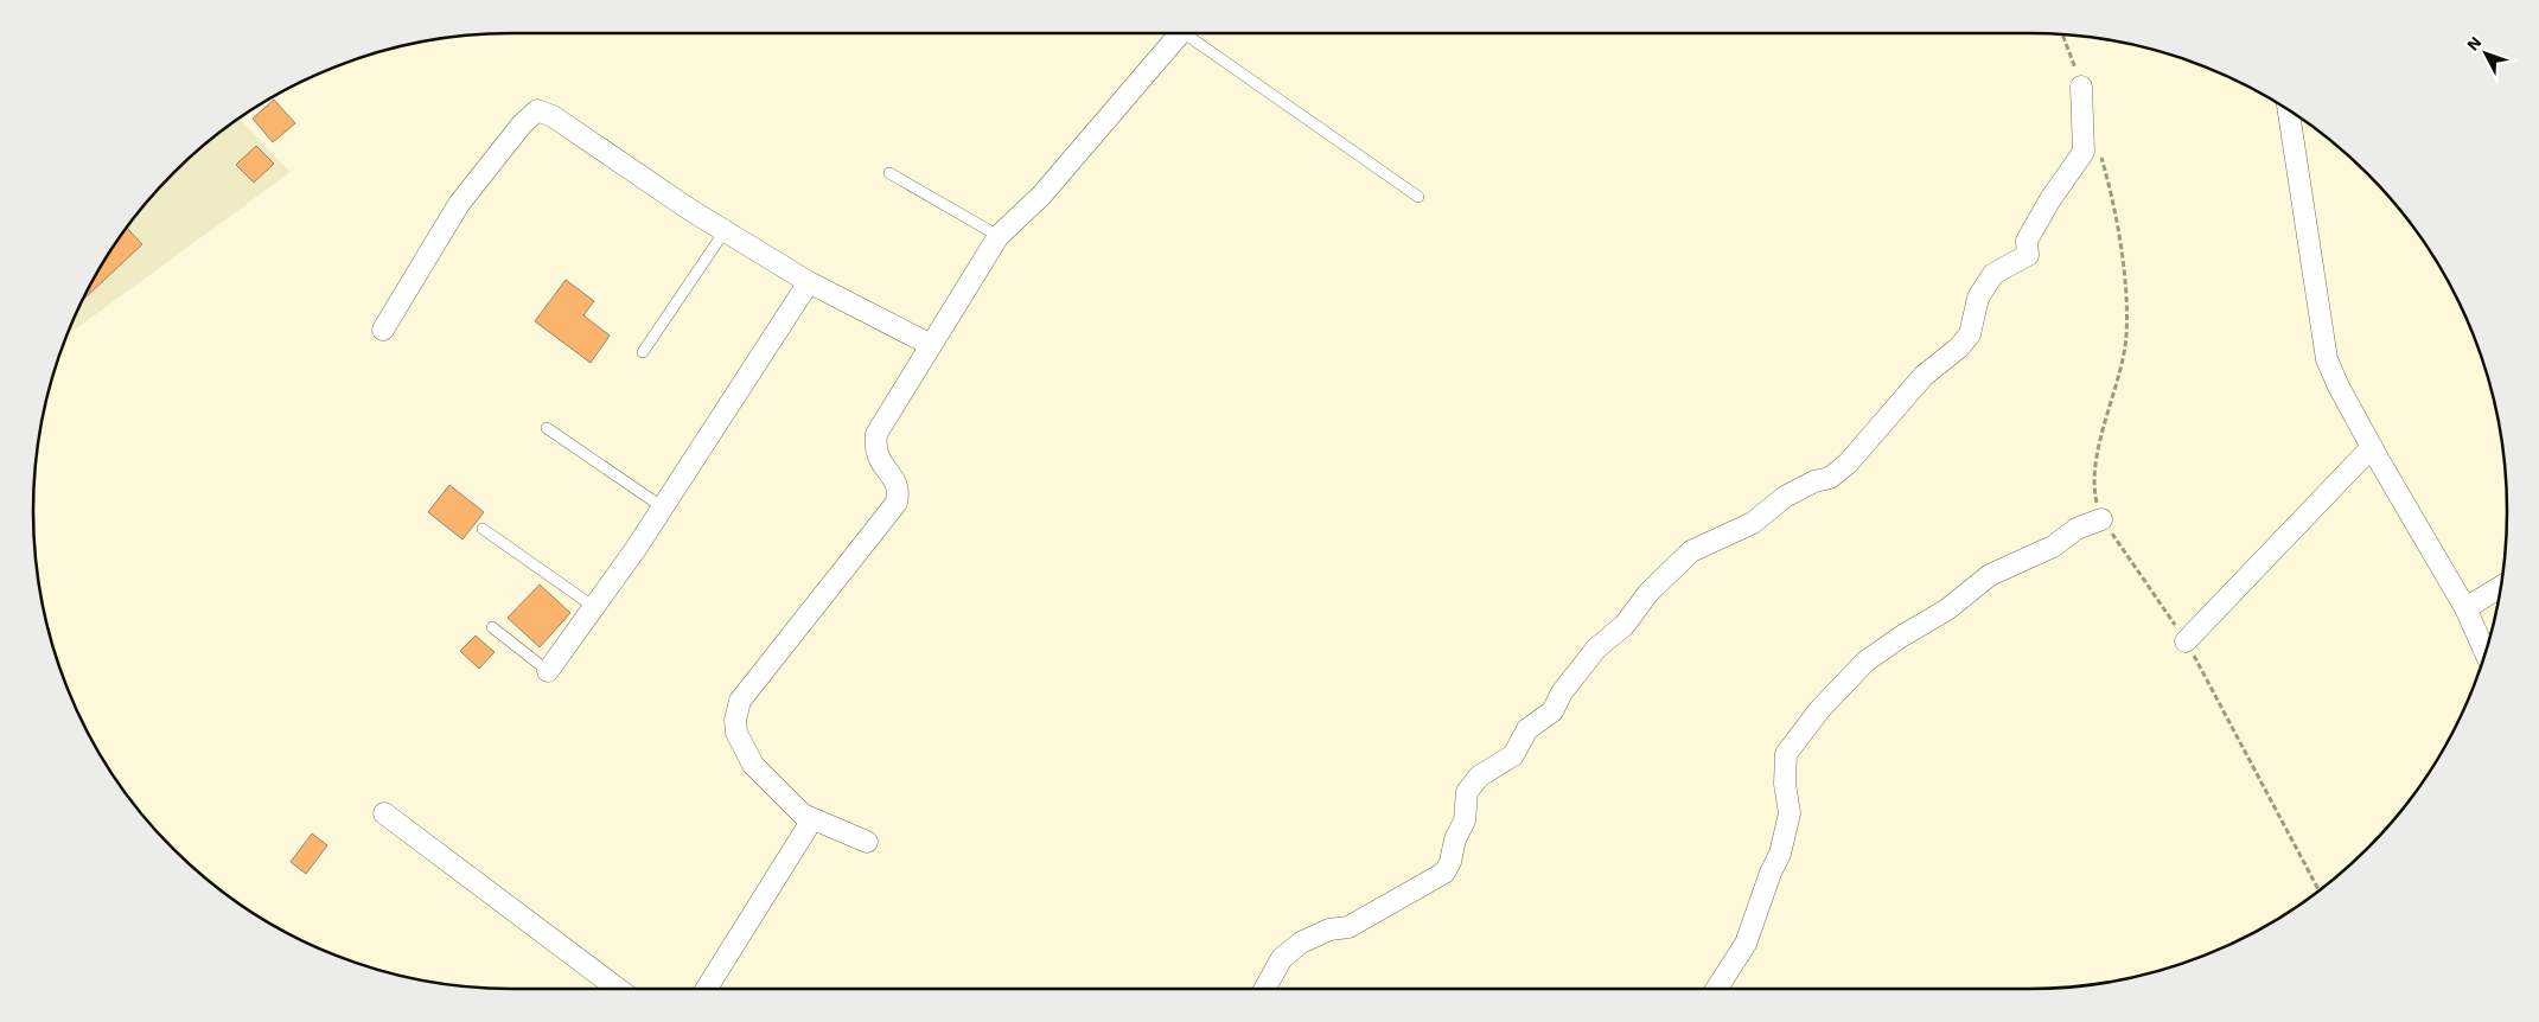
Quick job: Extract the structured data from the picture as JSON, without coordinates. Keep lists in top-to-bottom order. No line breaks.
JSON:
{"north":"top left"}
